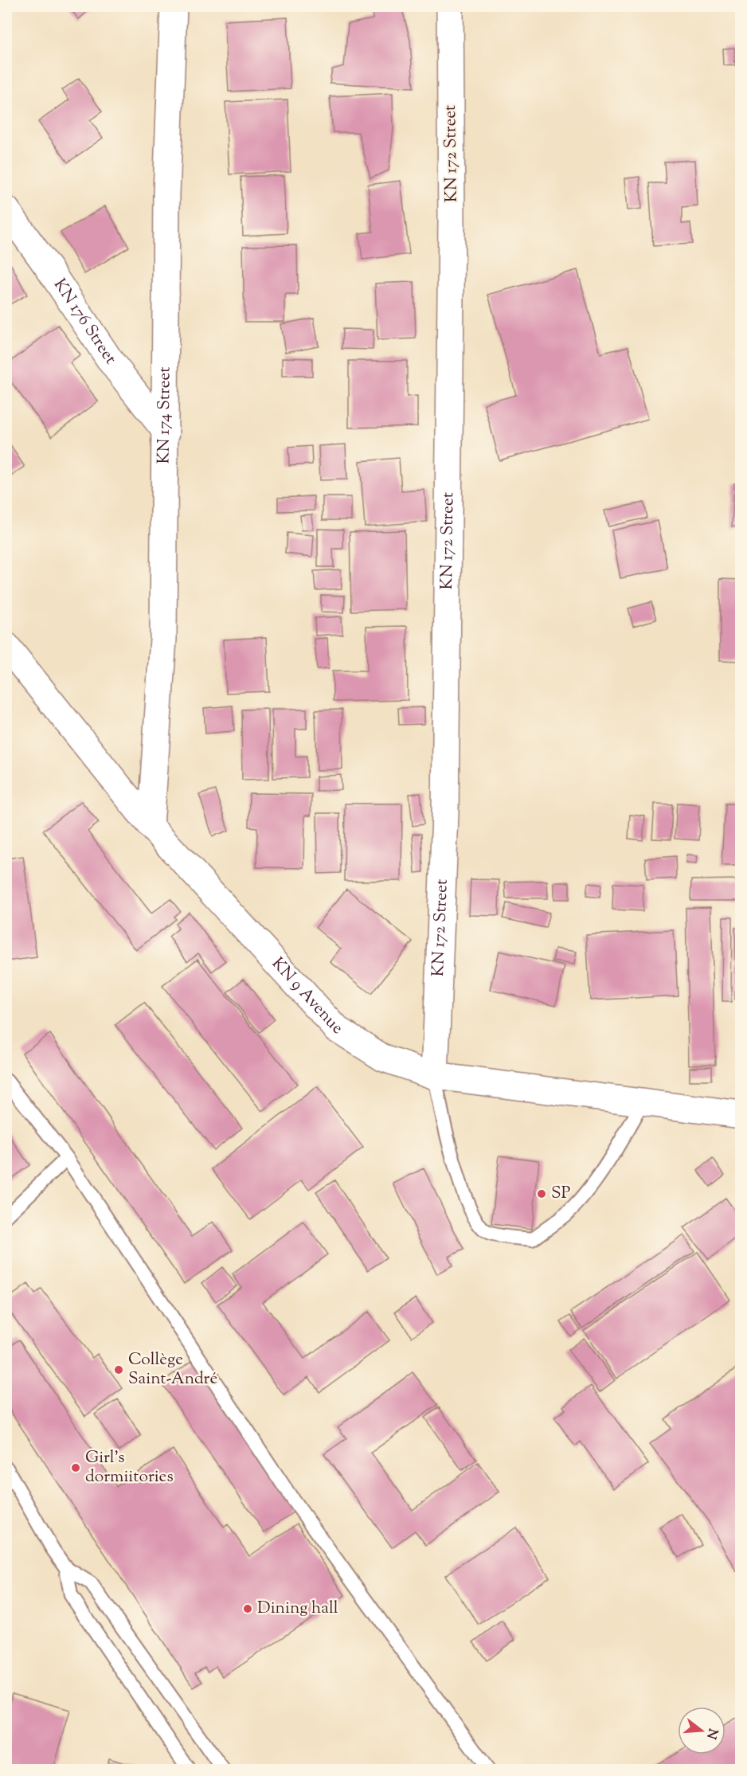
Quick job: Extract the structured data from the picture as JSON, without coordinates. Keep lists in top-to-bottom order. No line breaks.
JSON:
{"streets":{"street":["KN 172 Street","KN 176 Street","KN 174 Street","KN 9 Avenue"]},"crossings":[["KN 172 Street","KN 9 Avenue"],["KN 176 Street","KN 174 Street"],["KN 174 Street","KN 9 Avenue"]],"places":["SP","Collège Saint-André","Girl's dormiitories","Dining hall"],"north":"right"}
